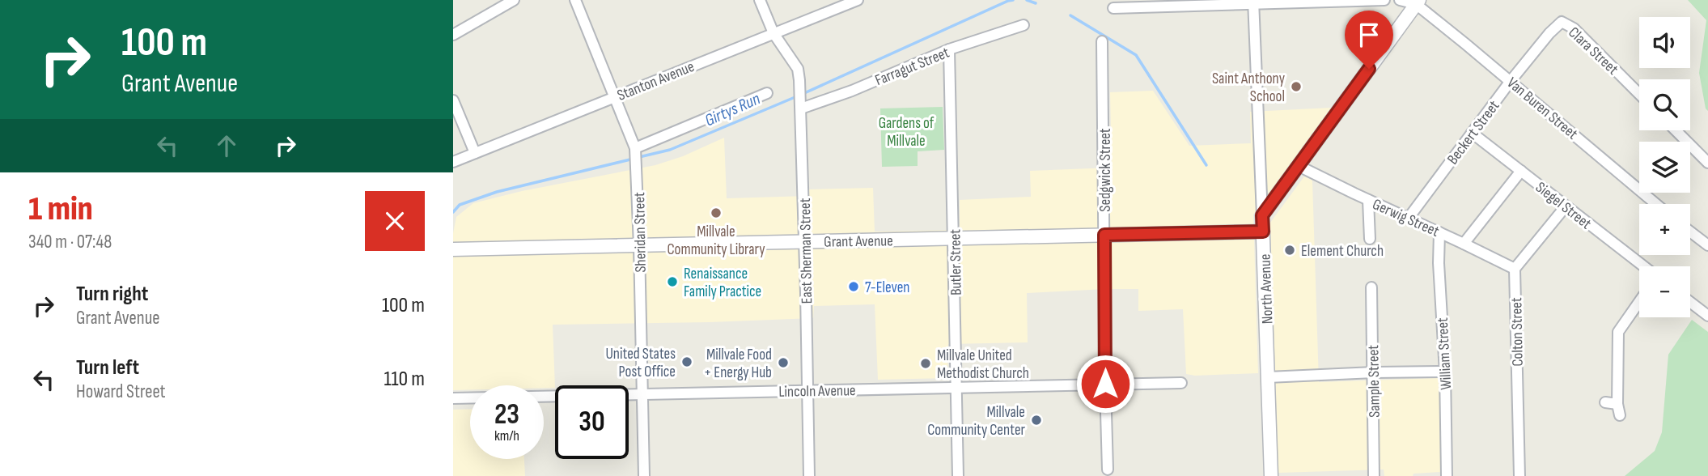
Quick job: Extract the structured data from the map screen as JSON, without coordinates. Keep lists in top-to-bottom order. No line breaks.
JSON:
{"streets":{"street":["Clara Street","Farragut Street","Stanton Avenue","Van Buren Street","Beckert Street","Sedgwick Street","Siegel Street","Gerwig Street","Sheridan Street","Grant Avenue","East Sherman Street","Butler Street","North Avenue","Colton Street","William Street","Sample Street","Lincoln Avenue"]},"crossings":[["Clara Street","Beckert Street"],["Farragut Street","East Sherman Street"],["Farragut Street","Butler Street"],["Stanton Avenue","Sheridan Street"],["Stanton Avenue","East Sherman Street"],["Van Buren Street","Beckert Street"],["Beckert Street","Siegel Street"],["Beckert Street","Gerwig Street"],["Sedgwick Street","Grant Avenue"],["Sedgwick Street","Lincoln Avenue"],["Gerwig Street","Colton Street"],["Gerwig Street","William Street"],["Sheridan Street","Grant Avenue"],["Sheridan Street","Lincoln Avenue"],["Grant Avenue","East Sherman Street"],["Grant Avenue","Butler Street"],["Grant Avenue","North Avenue"],["East Sherman Street","Lincoln Avenue"],["Butler Street","Lincoln Avenue"]],"water":["Girtys Run"],"parks":["Gardens of Millvale"],"places":["Saint Anthony School","Millvale Community Library","Element Church","Renaissance Family Practice","7-Eleven","United States Post Office","Millvale Food + Energy Hub","Millvale United Methodist Church","Millvale Community Center"],"page":{"turn":["100 m","Grant Avenue"],"map_buttons":["+","−"],"heading":["1 min","340 m · 07:48"],"list":[{"name":"Turn right","note":"Grant Avenue","value":"100 m"},{"name":"Turn left","note":"Howard Street","value":"110 m"}],"speed":"23 km/h","limit":"30"}}
